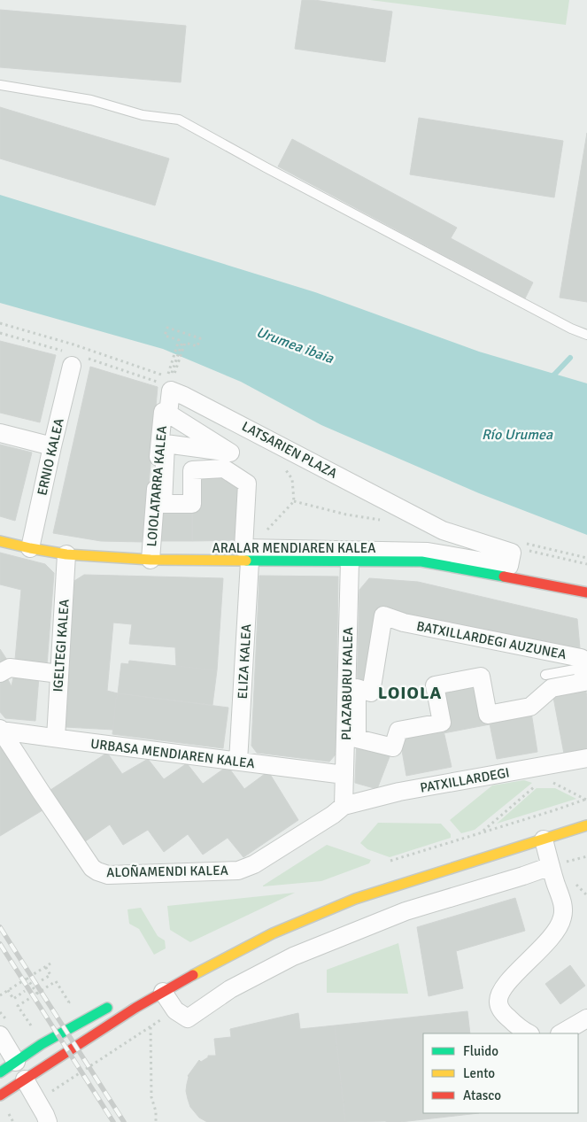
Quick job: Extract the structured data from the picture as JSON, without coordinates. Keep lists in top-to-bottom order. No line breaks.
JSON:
{"streets":{"main road":["ARALAR MENDIAREN KALEA"],"street":["LATSARIEN PLAZA","ERNIO KALEA","LOIOLATARRA KALEA","BATXILLARDEGI AUZUNEA","IGELTEGI KALEA","ELIZA KALEA","PLAZABURU KALEA","URBASA MENDIAREN KALEA","PATXILLARDEGI","ALOÑAMENDI KALEA"]},"crossings":[["LATSARIEN PLAZA","ARALAR MENDIAREN KALEA"],["LATSARIEN PLAZA","ELIZA KALEA"],["ERNIO KALEA","ARALAR MENDIAREN KALEA"],["LOIOLATARRA KALEA","ARALAR MENDIAREN KALEA"],["ARALAR MENDIAREN KALEA","IGELTEGI KALEA"],["ARALAR MENDIAREN KALEA","ELIZA KALEA"],["ARALAR MENDIAREN KALEA","PLAZABURU KALEA"],["IGELTEGI KALEA","URBASA MENDIAREN KALEA"],["ELIZA KALEA","URBASA MENDIAREN KALEA"],["PLAZABURU KALEA","URBASA MENDIAREN KALEA"],["PLAZABURU KALEA","PATXILLARDEGI"],["PLAZABURU KALEA","ALOÑAMENDI KALEA"],["URBASA MENDIAREN KALEA","ALOÑAMENDI KALEA"],["PATXILLARDEGI","ALOÑAMENDI KALEA"]],"districts":["LOIOLA"],"water":["Urumea ibaia","Río Urumea"],"legend":["Fluido","Lento","Atasco"]}
